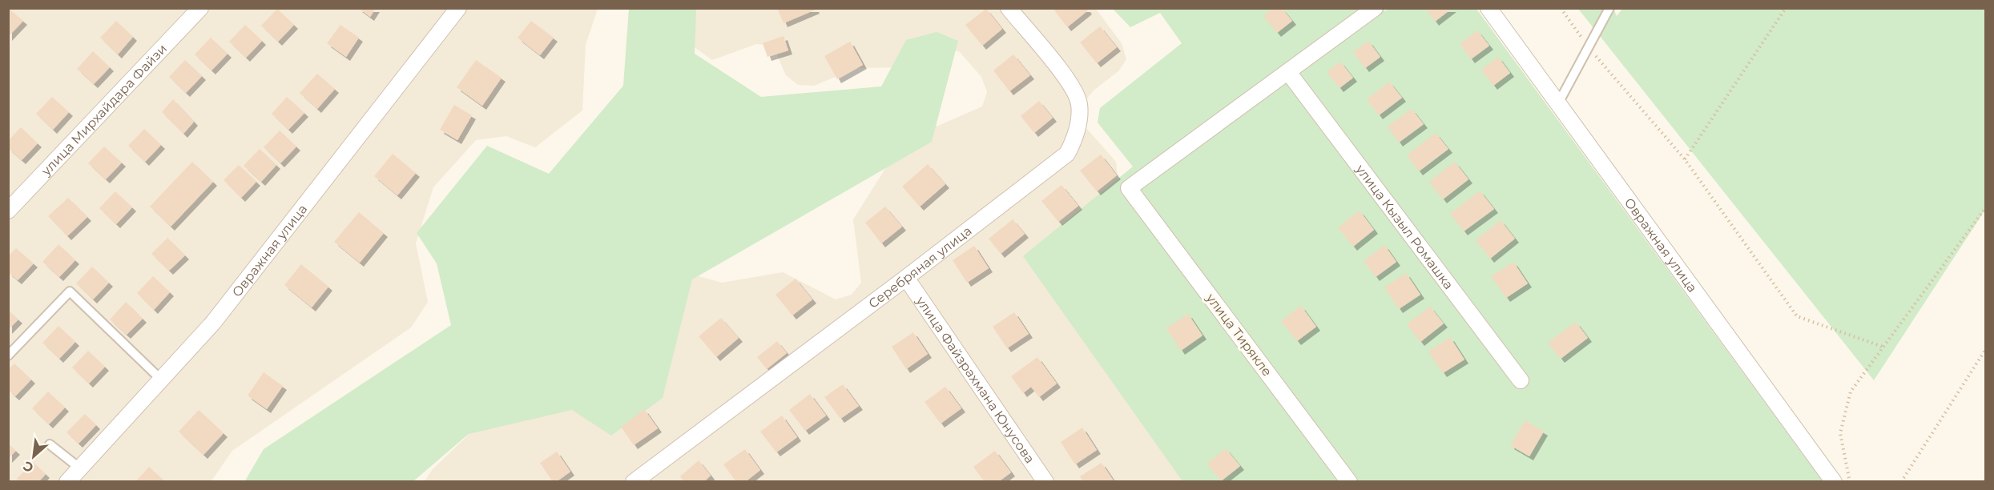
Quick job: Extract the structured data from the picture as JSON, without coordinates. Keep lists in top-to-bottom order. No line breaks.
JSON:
{"streets":{"street":["улица Мирхайдара Файзи","улица Кызыл Ромашка","Овражная улица","Серебряная улица","улица Тирякле","улица Файзрахмана Юнусова"]},"crossings":[["улица Кызыл Ромашка","улица Тирякле"],["Серебряная улица","улица Файзрахмана Юнусова"]],"north":"bottom left"}
